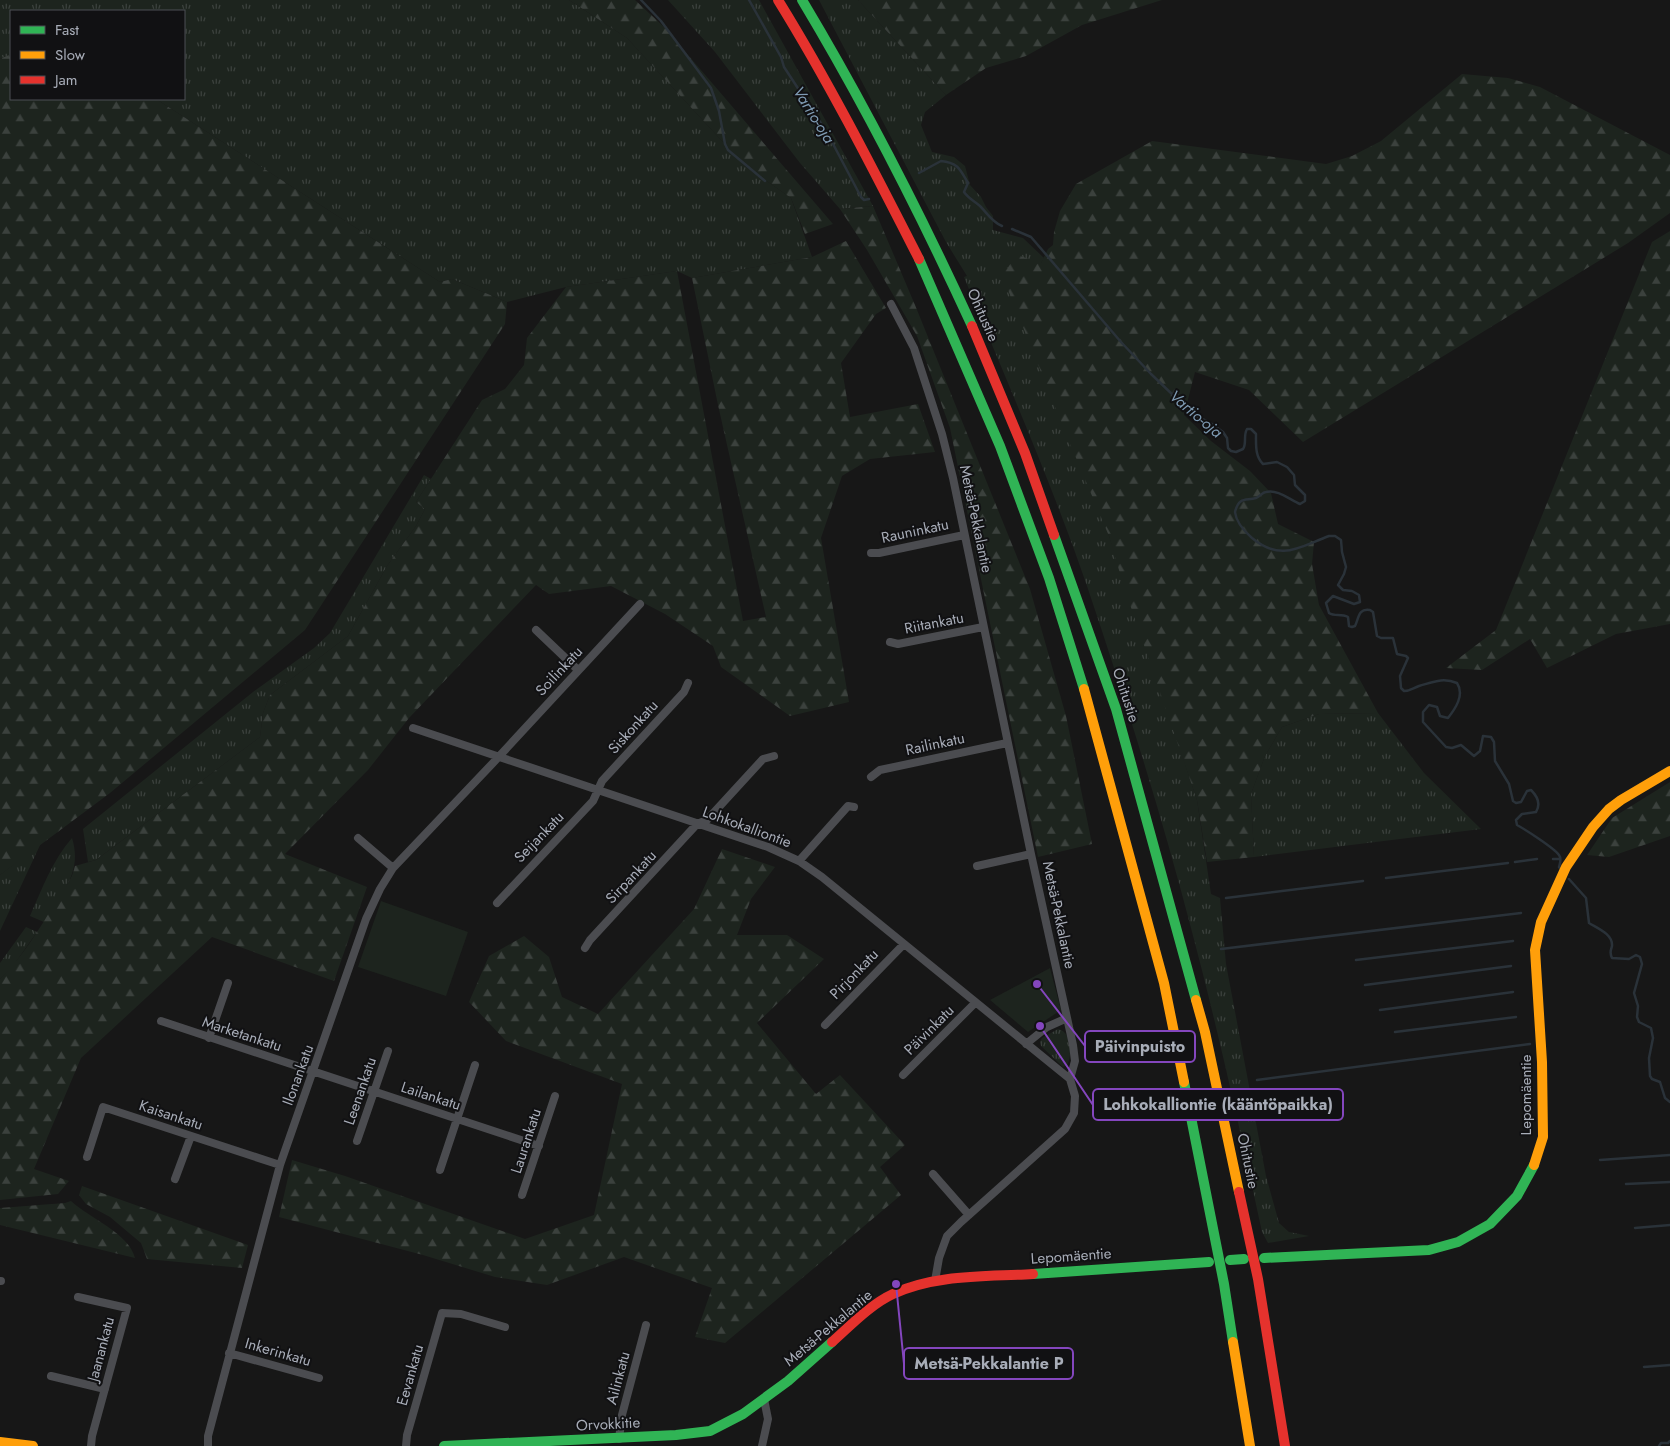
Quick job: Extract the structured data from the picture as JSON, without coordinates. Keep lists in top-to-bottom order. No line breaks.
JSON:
{"streets":{"main road":["Ohitustie","Metsä-Pekkalantie","Lepomäentie","Orvokkitie"],"street":["Rauninkatu","Riitankatu","Soilinkatu","Siskonkatu","Railinkatu","Lohkokalliontie","Seijankatu","Sirpankatu","Pirjonkatu","Päivinkatu","Marketankatu","Ilonankatu","Leenankatu","Lailankatu","Kaisankatu","Laurankatu","Jaanankatu","Inkerinkatu","Eevankatu","Ailinkatu"]},"crossings":[["Metsä-Pekkalantie","Rauninkatu"],["Metsä-Pekkalantie","Riitankatu"],["Metsä-Pekkalantie","Railinkatu"],["Metsä-Pekkalantie","Lohkokalliontie"],["Metsä-Pekkalantie","Lepomäentie"],["Metsä-Pekkalantie","Orvokkitie"],["Soilinkatu","Lohkokalliontie"],["Soilinkatu","Ilonankatu"],["Siskonkatu","Lohkokalliontie"],["Siskonkatu","Seijankatu"],["Lohkokalliontie","Seijankatu"],["Lohkokalliontie","Sirpankatu"],["Lohkokalliontie","Pirjonkatu"],["Lohkokalliontie","Päivinkatu"],["Lohkokalliontie","Ilonankatu"],["Marketankatu","Ilonankatu"],["Marketankatu","Lailankatu"],["Ilonankatu","Lailankatu"],["Ilonankatu","Kaisankatu"],["Ilonankatu","Inkerinkatu"],["Leenankatu","Lailankatu"],["Lailankatu","Laurankatu"],["Ailinkatu","Orvokkitie"]],"water":["Vartio-oja"],"places":["Päivinpuisto","Lohkokalliontie (kääntöpaikka)","Metsä-Pekkalantie P"],"legend":["Fast","Slow","Jam"]}
